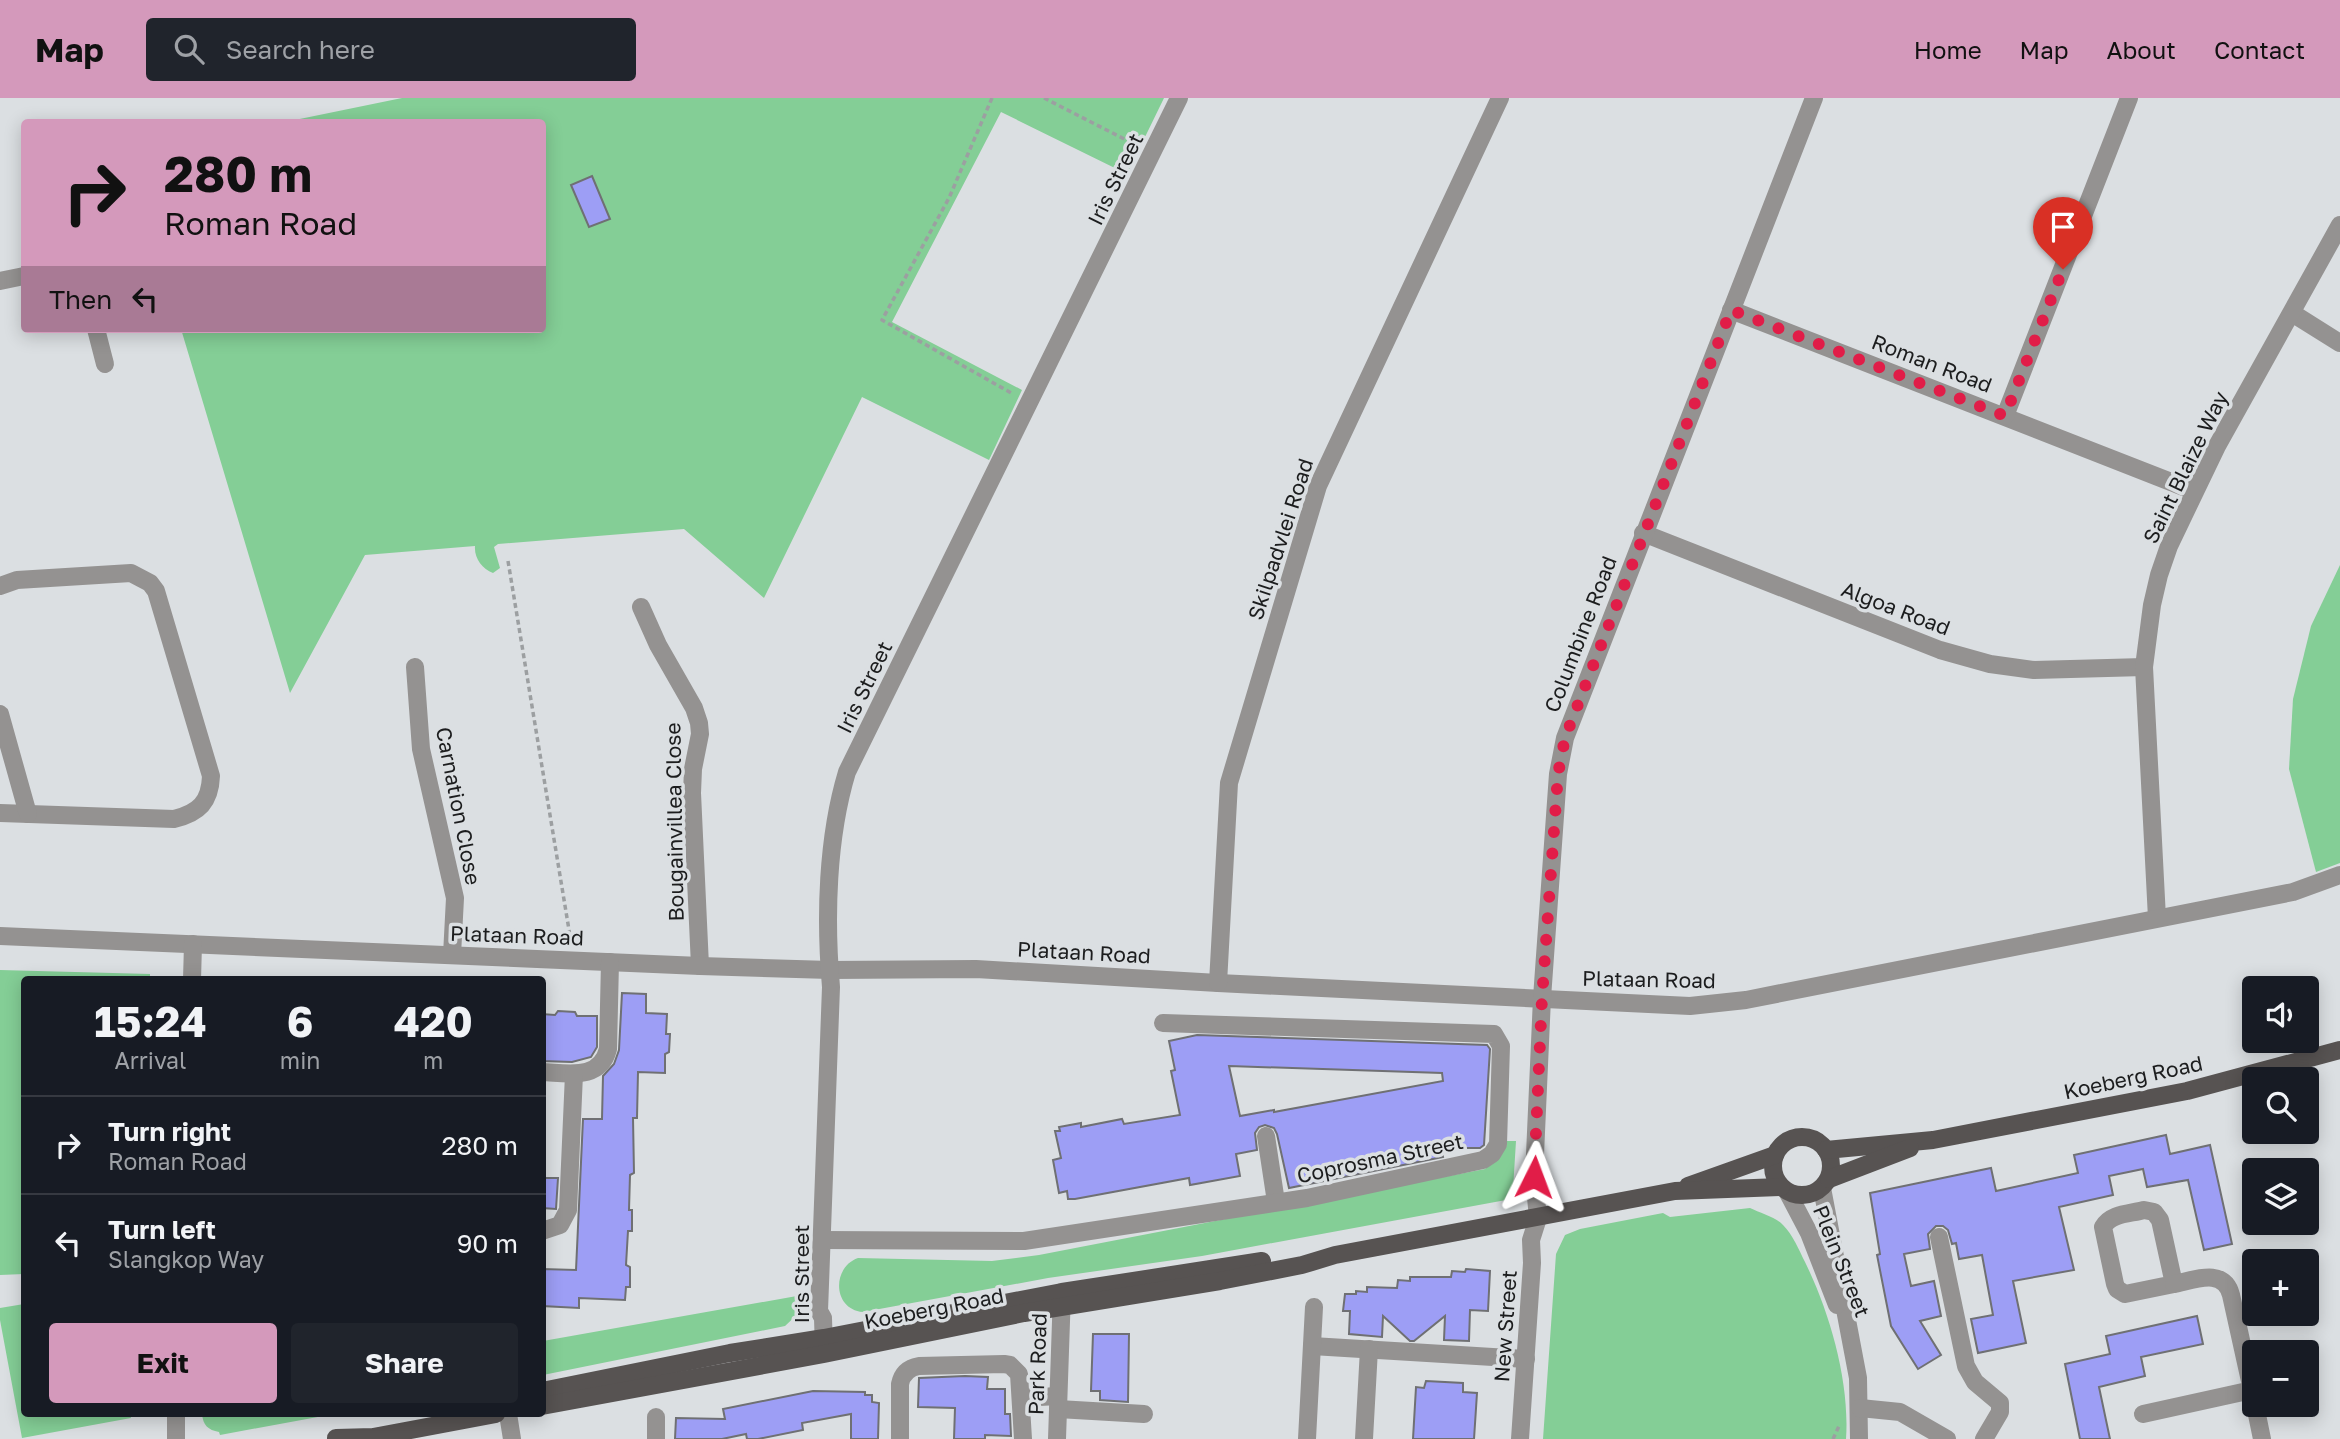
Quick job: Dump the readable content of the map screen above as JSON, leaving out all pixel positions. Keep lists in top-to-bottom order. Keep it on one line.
{"streets":{"main road":["Koeberg Road"],"street":["Iris Street","Roman Road","Saint Blaize Way","Skilpadvlei Road","Algoa Road","Columbine Road","Carnation Close","Bougainvillea Close","Plataan Road","Coprosma Street","Plein Street","New Street","Park Road"]},"crossings":[["Iris Street","Plataan Road"],["Iris Street","Koeberg Road"],["Iris Street","Coprosma Street"],["Roman Road","Saint Blaize Way"],["Roman Road","Columbine Road"],["Saint Blaize Way","Algoa Road"],["Saint Blaize Way","Plataan Road"],["Skilpadvlei Road","Plataan Road"],["Algoa Road","Columbine Road"],["Columbine Road","Plataan Road"],["Columbine Road","Koeberg Road"],["Columbine Road","New Street"],["Carnation Close","Plataan Road"],["Bougainvillea Close","Plataan Road"],["Koeberg Road","Plein Street"],["Koeberg Road","New Street"],["Koeberg Road","Park Road"]],"page":{"header":"Map","search":"Search here","nav":["Home","Map","About","Contact"],"turn":["280 m","Roman Road"],"then":"Then","map_buttons":["+","−"],"eta":["15:24","Arrival","6","min","420","m"],"list":[{"name":"Turn right","note":"Roman Road","value":"280 m"},{"name":"Turn left","note":"Slangkop Way","value":"90 m"}],"buttons":["Exit","Share"]}}
